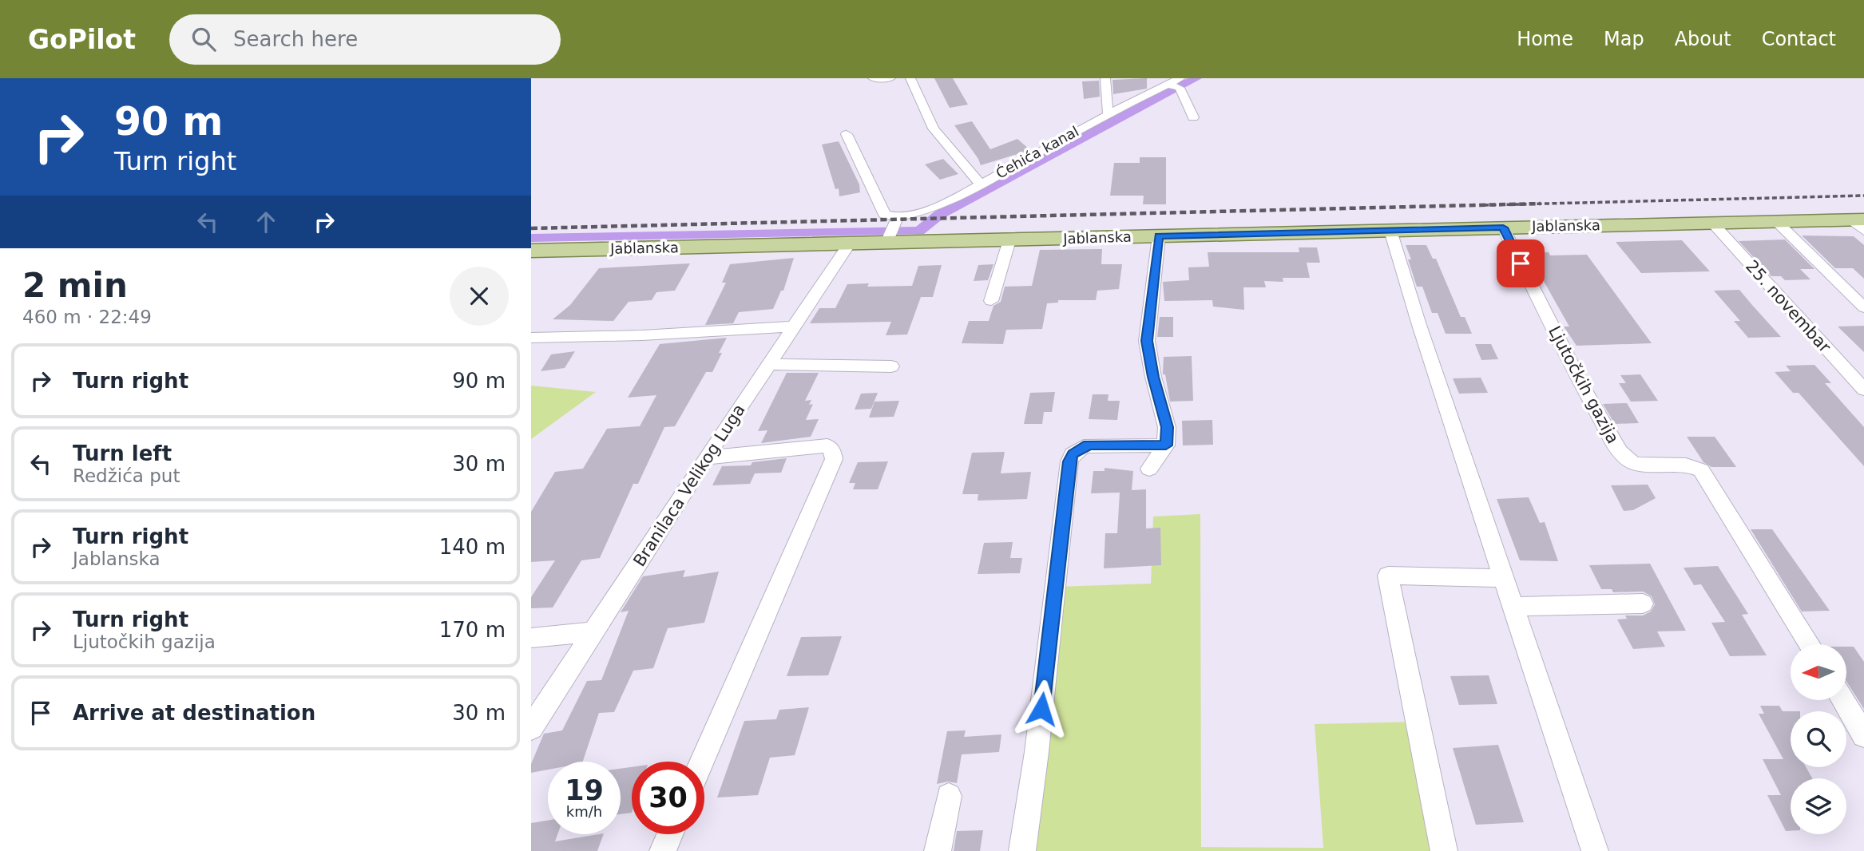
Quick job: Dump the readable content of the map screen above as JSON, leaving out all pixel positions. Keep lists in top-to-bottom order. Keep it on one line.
{"streets":{"main road":["Jablanska"],"street":["Ćehića kanal","25. novembar","Ljutočkih gazija","Branilaca Velikog Luga"]},"crossings":[["Jablanska","25. novembar"],["Jablanska","Ljutočkih gazija"],["Jablanska","Branilaca Velikog Luga"]],"north":"left","page":{"header":"GoPilot","search":"Search here","nav":["Home","Map","About","Contact"],"turn":["90 m","Turn right"],"heading":["2 min","460 m · 22:49"],"list":[{"name":"Turn right","value":"90 m"},{"name":"Turn left","note":"Redžića put","value":"30 m"},{"name":"Turn right","note":"Jablanska","value":"140 m"},{"name":"Turn right","note":"Ljutočkih gazija","value":"170 m"},{"name":"Arrive at destination","value":"30 m"}],"speed":"19 km/h","limit":"30"}}
